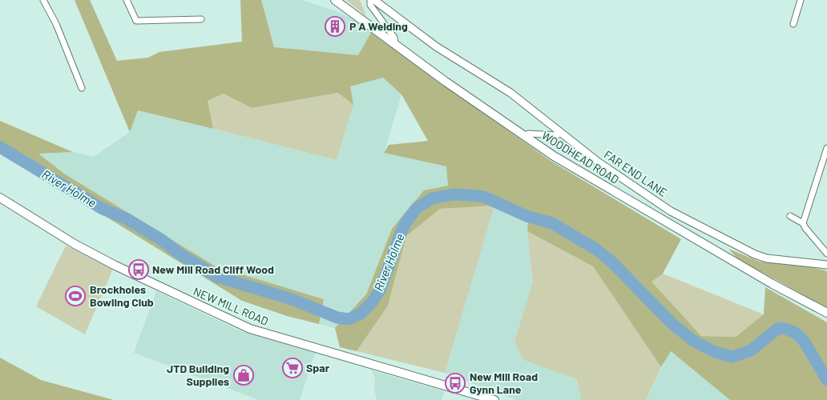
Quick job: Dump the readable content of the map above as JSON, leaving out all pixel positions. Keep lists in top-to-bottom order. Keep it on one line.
{"streets":{"main road":["WOODHEAD ROAD","NEW MILL ROAD"],"street":["FAR END LANE"]},"water":["River Holme"],"places":{"building":["P A Welding"],"bus stop":["New Mill Road Cliff Wood","New Mill Road Gynn Lane"],"sports":["Brockholes Bowling Club"],"supermarket":["Spar"],"shop":["JTD Building Supplies"]}}
